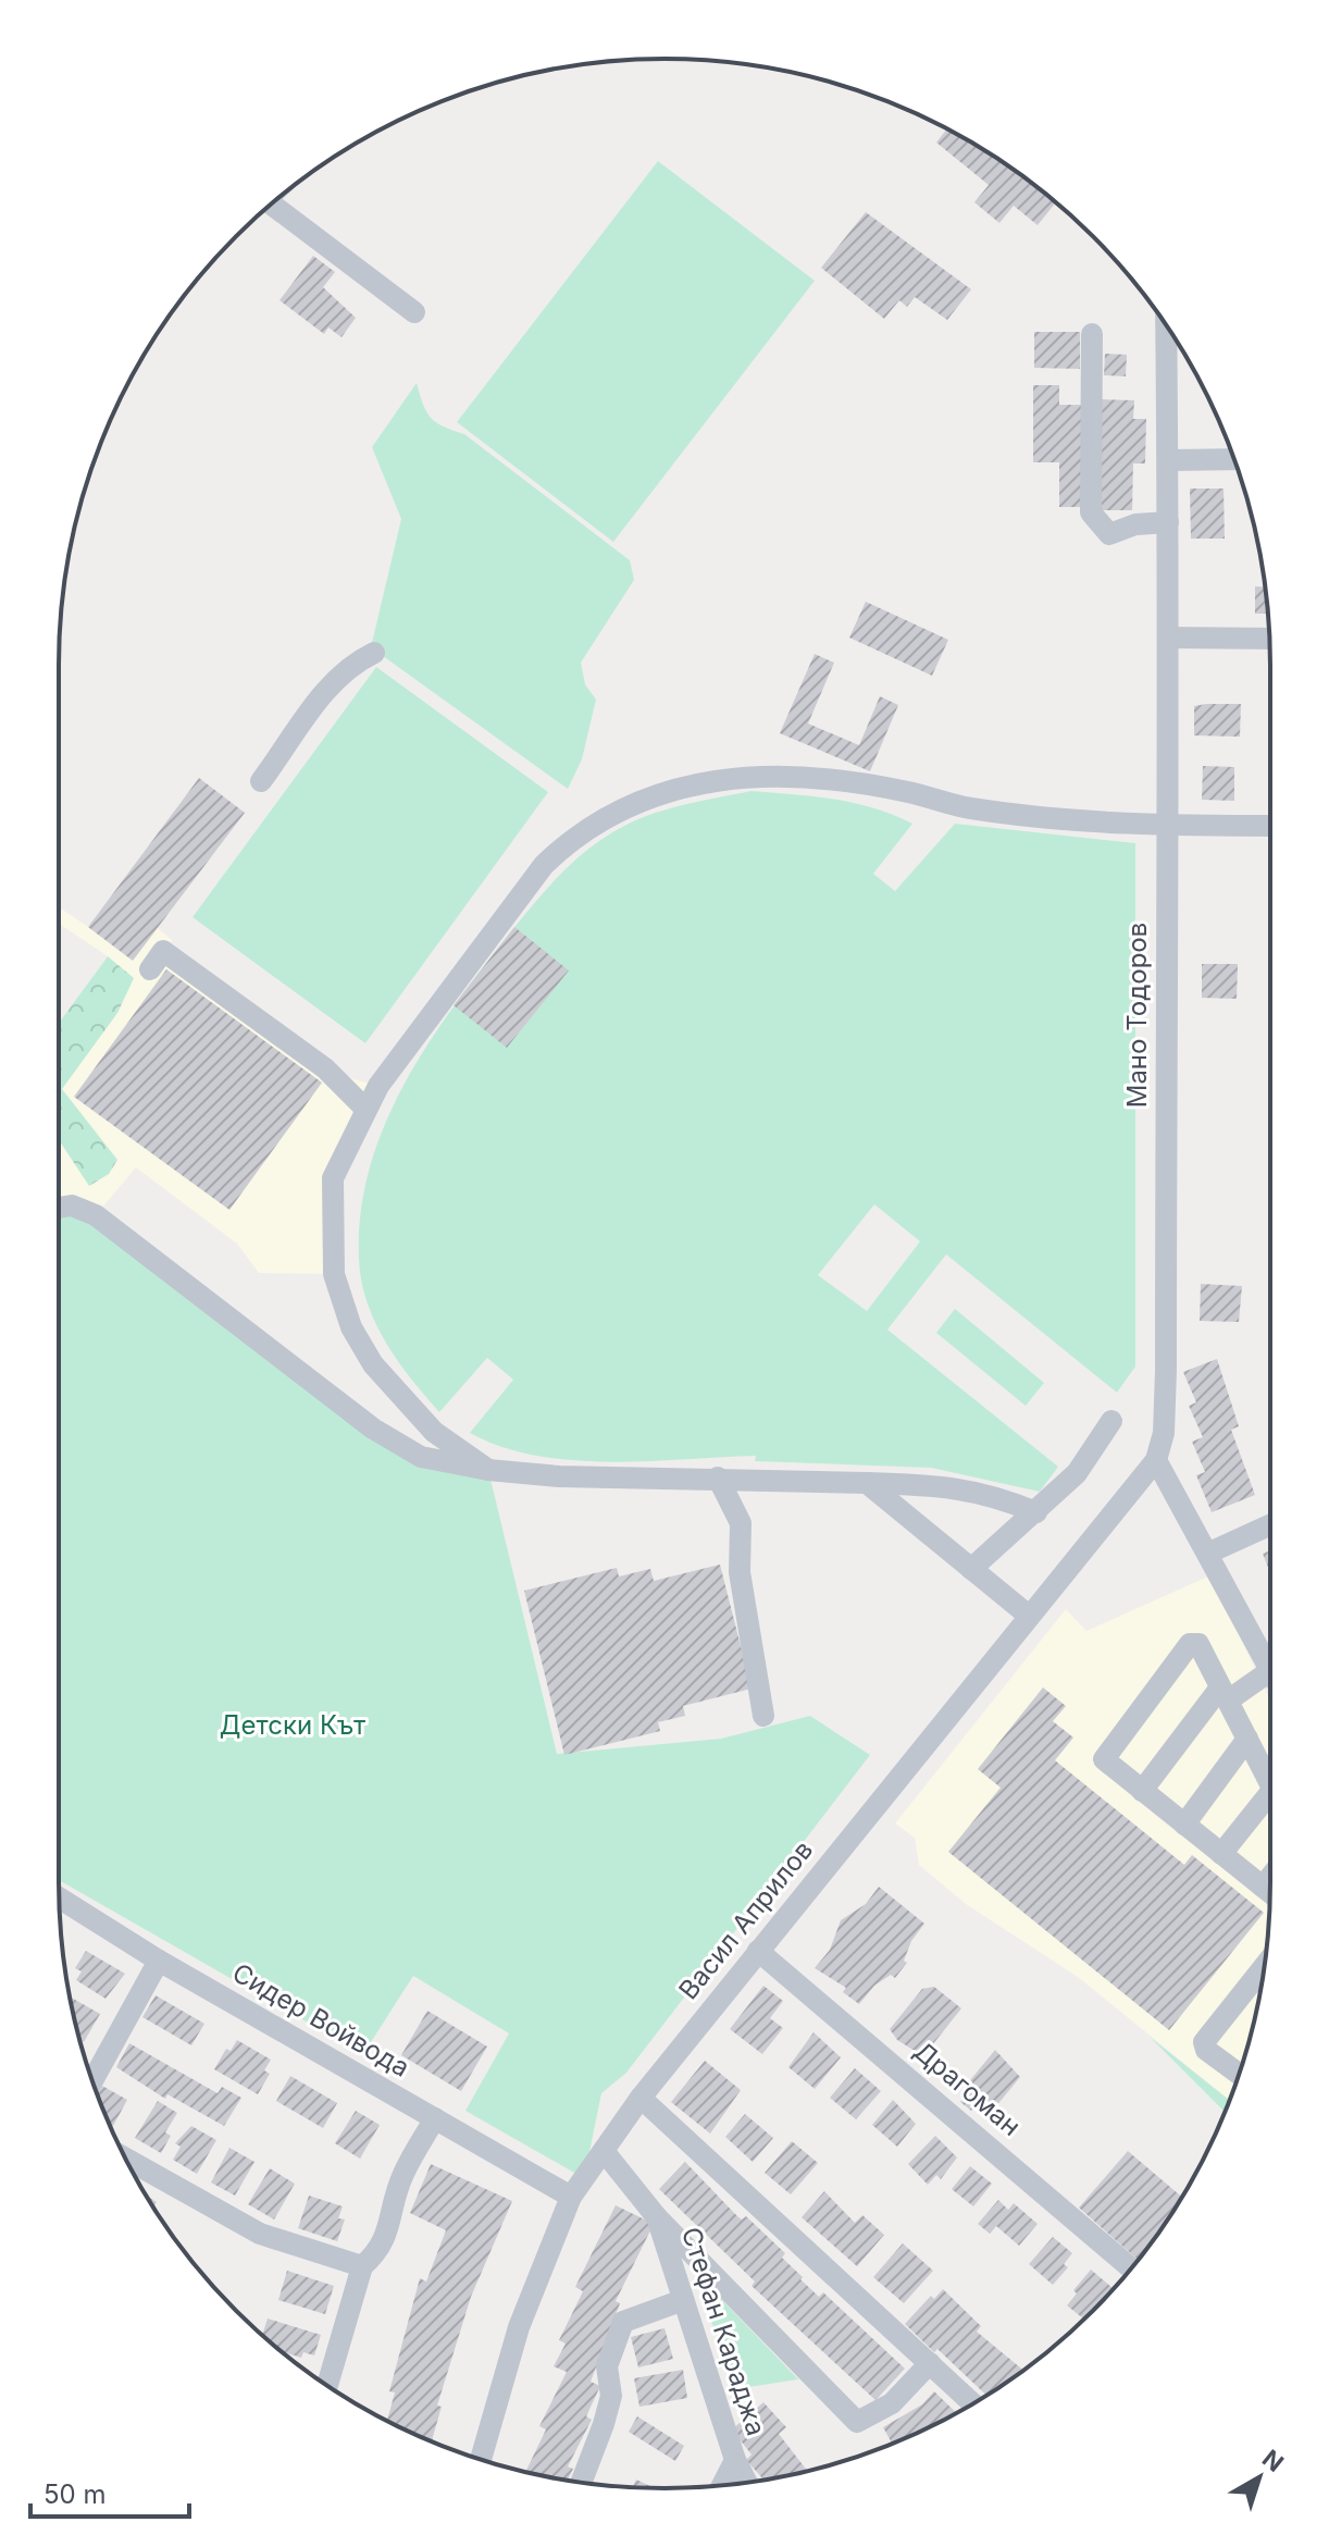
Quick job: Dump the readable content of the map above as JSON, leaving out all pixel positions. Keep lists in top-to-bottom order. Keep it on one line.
{"streets":{"street":["Мано Тодоров","Васил Априлов","Сидер Войвода","Драгоман","Стефан Караджа"]},"crossings":[["Мано Тодоров","Васил Априлов"],["Васил Априлов","Сидер Войвода"],["Васил Априлов","Драгоман"],["Васил Априлов","Стефан Караджа"]],"parks":["Детски Кът"],"scale_bar":"50 m","north":"top right"}
